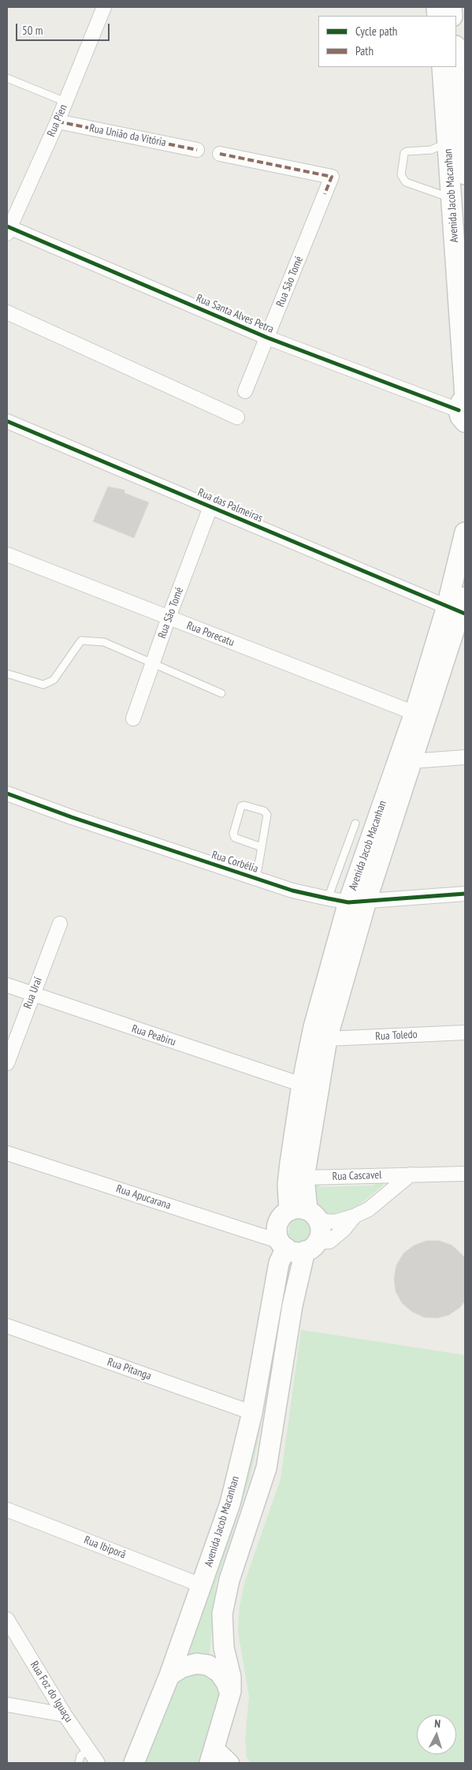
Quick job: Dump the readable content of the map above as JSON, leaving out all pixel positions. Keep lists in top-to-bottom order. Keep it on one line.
{"streets":{"main road":["Avenida Jacob Macanhan"],"street":["Rua Píen","Rua União da Vitória","Rua São Tomé","Rua Santa Alves Petra","Rua das Palmeiras","Rua Porecatu","Rua Corbélia","Rua Uraí","Rua Peabiru","Rua Toledo","Rua Cascavel","Rua Apucarana","Rua Pitanga","Rua Ibiporã","Rua Foz do Iguaçu"]},"crossings":[["Rua Píen","Rua União da Vitória"],["Rua Píen","Rua Santa Alves Petra"],["Avenida Jacob Macanhan","Rua Santa Alves Petra"],["Avenida Jacob Macanhan","Rua das Palmeiras"],["Avenida Jacob Macanhan","Rua Porecatu"],["Avenida Jacob Macanhan","Rua Corbélia"],["Avenida Jacob Macanhan","Rua Peabiru"],["Avenida Jacob Macanhan","Rua Toledo"],["Avenida Jacob Macanhan","Rua Cascavel"],["Avenida Jacob Macanhan","Rua Apucarana"],["Avenida Jacob Macanhan","Rua Pitanga"],["Avenida Jacob Macanhan","Rua Ibiporã"],["Rua São Tomé","Rua Santa Alves Petra"],["Rua São Tomé","Rua das Palmeiras"],["Rua São Tomé","Rua Porecatu"],["Rua Uraí","Rua Peabiru"],["Rua Cascavel","Rua Apucarana"]],"legend":["Cycle path","Path"],"scale_bar":"50 m","north":"top"}
